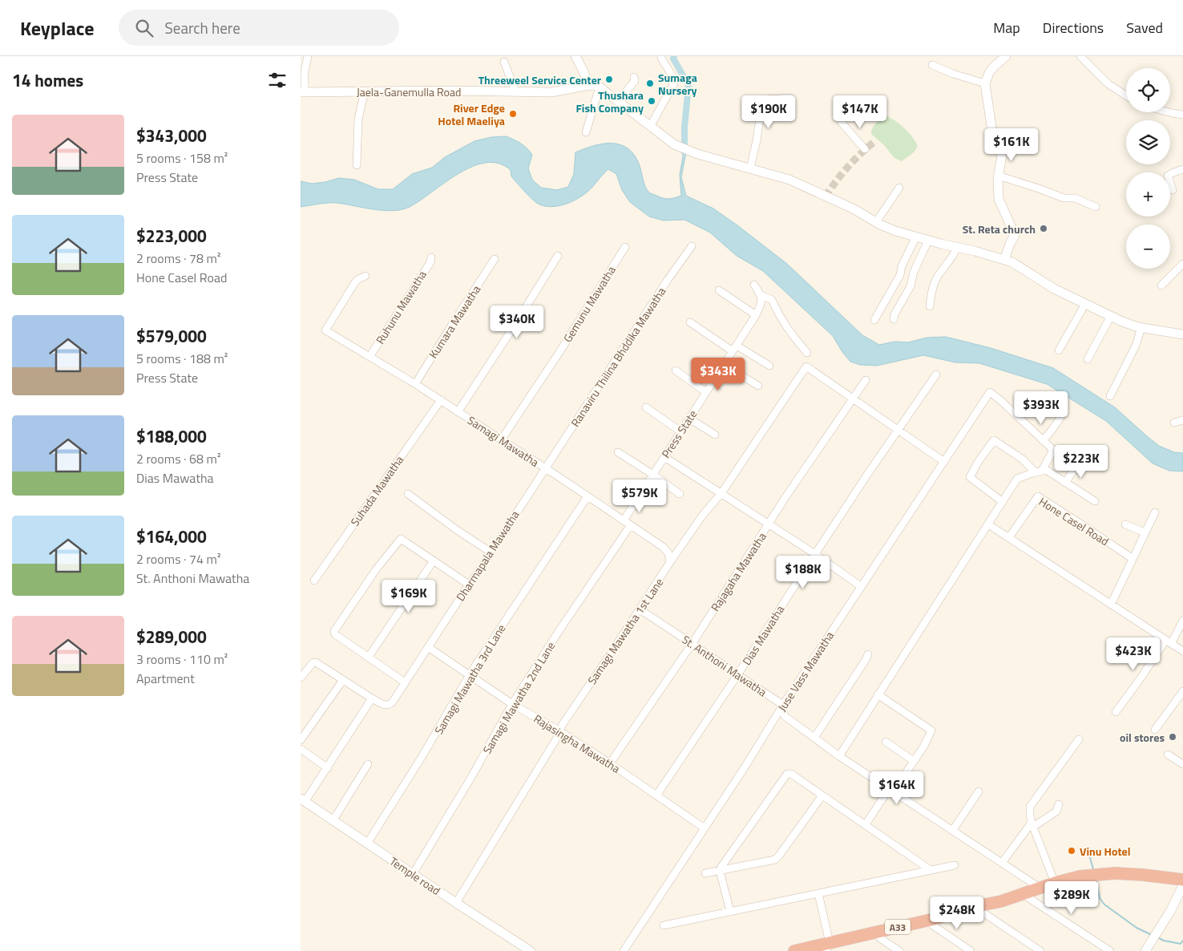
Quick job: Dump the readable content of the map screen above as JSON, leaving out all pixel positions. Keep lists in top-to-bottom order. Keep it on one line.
{"streets":{"highway":["A33"],"main road":["Jaela-Ganemulla Road","Temple road"],"street":["Gemunu Mawatha","Ruhunu Mawatha","Kumara Mawatha","Ranaviru Thilina Bhddika Mawatha","Press State","Samagi Mawatha","Suhada Mawatha","Hone Casel Road","Dharmapala Mawatha","Rajagaha Mawatha","Samagi Mawatha 1st Lane","Dias Mawatha","St. Anthoni Mawatha","Juse Vass Mawatha","Samagi Mawatha 3rd Lane","Samagi Mawatha 2nd Lane","Rajasingha Mawatha"]},"crossings":[["Gemunu Mawatha","Samagi Mawatha"],["Ruhunu Mawatha","Samagi Mawatha"],["Kumara Mawatha","Samagi Mawatha"],["Ranaviru Thilina Bhddika Mawatha","Samagi Mawatha"],["Ranaviru Thilina Bhddika Mawatha","Dharmapala Mawatha"],["Press State","Samagi Mawatha"],["Samagi Mawatha","Suhada Mawatha"],["Samagi Mawatha","Dharmapala Mawatha"],["Samagi Mawatha","Samagi Mawatha 1st Lane"],["Samagi Mawatha","Samagi Mawatha 3rd Lane"],["Samagi Mawatha","Samagi Mawatha 2nd Lane"],["Dharmapala Mawatha","Rajasingha Mawatha"],["Rajagaha Mawatha","Samagi Mawatha 1st Lane"],["Rajagaha Mawatha","St. Anthoni Mawatha"],["Rajagaha Mawatha","Rajasingha Mawatha"],["Samagi Mawatha 1st Lane","St. Anthoni Mawatha"],["Samagi Mawatha 1st Lane","Rajasingha Mawatha"],["Samagi Mawatha 1st Lane","Temple road"],["Dias Mawatha","St. Anthoni Mawatha"],["Dias Mawatha","Rajasingha Mawatha"],["St. Anthoni Mawatha","Juse Vass Mawatha"],["St. Anthoni Mawatha","A33"],["Juse Vass Mawatha","Rajasingha Mawatha"],["Samagi Mawatha 3rd Lane","Rajasingha Mawatha"],["Samagi Mawatha 3rd Lane","Temple road"],["Samagi Mawatha 2nd Lane","Rajasingha Mawatha"],["Samagi Mawatha 2nd Lane","Temple road"]],"places":["Threeweel Service Center","Sumaga Nursery","Thushara Fish Company","River Edge Hotel Maeliya","St. Reta church","oil stores","Vinu Hotel"],"page":{"header":"Keyplace","search":"Search here","nav":["Map","Directions","Saved"],"heading":"14 homes","map_buttons":["+","−"],"price":["$190K","$147K","$161K","$340K","$343K","$393K","$223K","$579K","$188K","$169K","$423K","$164K","$289K","$248K"],"list":[{"name":"$343,000","note":"5 rooms · 158 m² · Press State"},{"name":"$223,000","note":"2 rooms · 78 m² · Hone Casel Road"},{"name":"$579,000","note":"5 rooms · 188 m² · Press State"},{"name":"$188,000","note":"2 rooms · 68 m² · Dias Mawatha"},{"name":"$164,000","note":"2 rooms · 74 m² · St. Anthoni Mawatha"},{"name":"$289,000","note":"3 rooms · 110 m² · Apartment"}]}}
